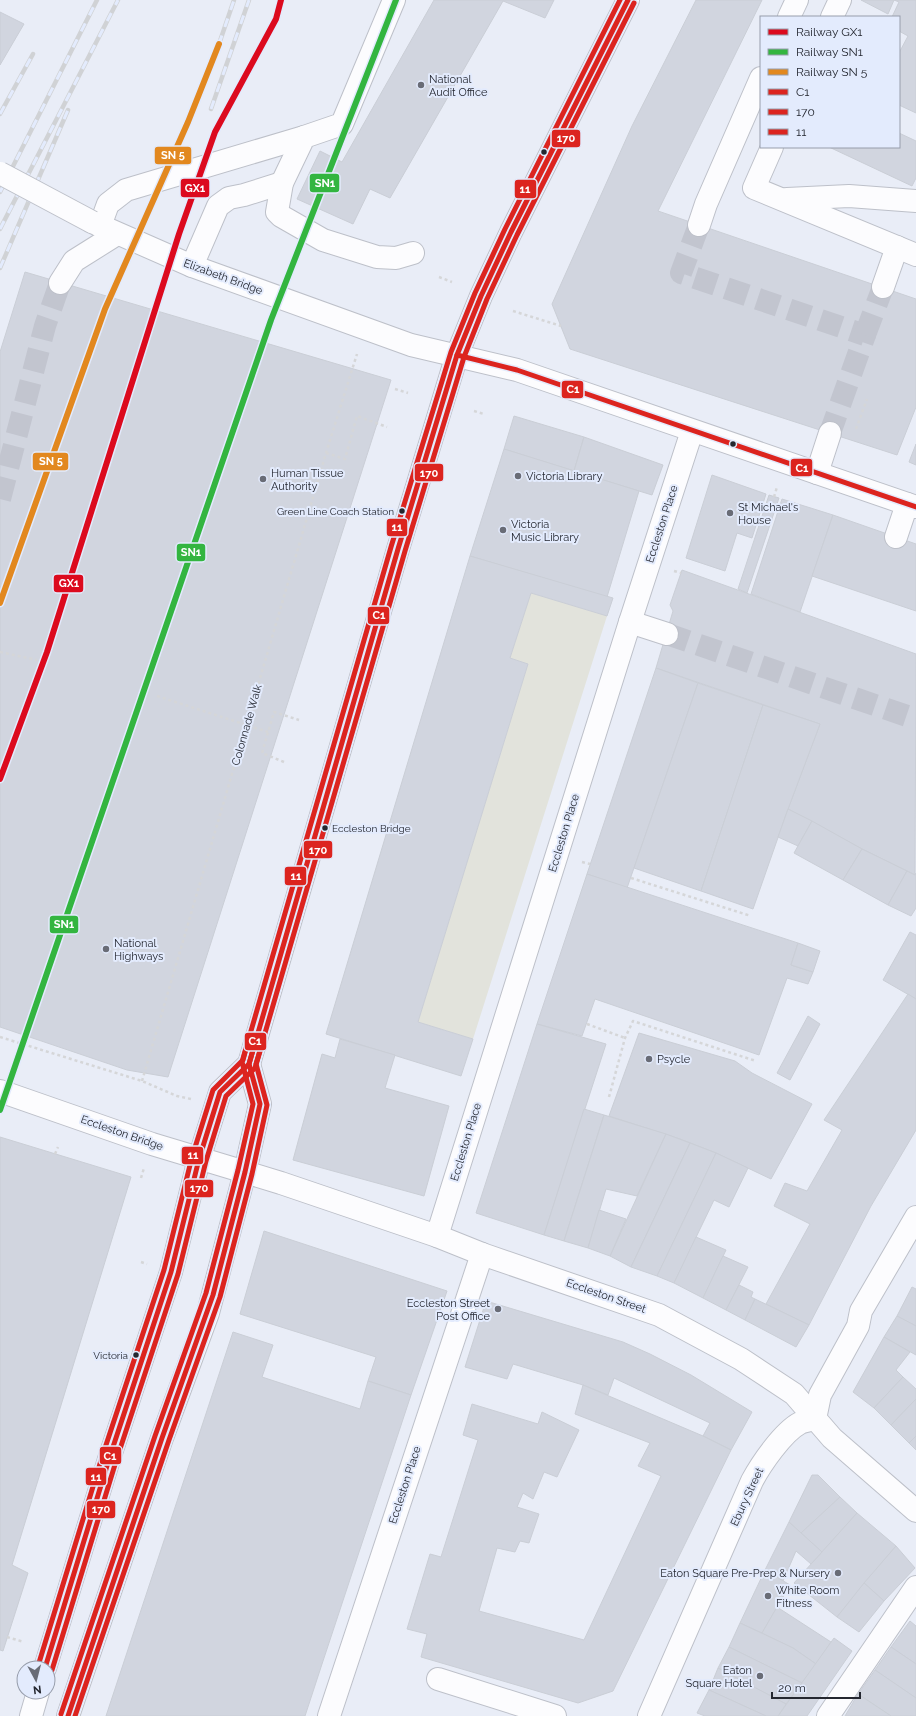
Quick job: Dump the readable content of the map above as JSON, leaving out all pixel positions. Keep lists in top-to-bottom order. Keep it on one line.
{"streets":{"main road":["Elizabeth Bridge","Eccleston Place","Eccleston Bridge","Eccleston Street","Ebury Street"],"path":["Colonnade Walk"]},"crossings":[["Elizabeth Bridge","Eccleston Place"],["Eccleston Place","Eccleston Street"],["Eccleston Bridge","Eccleston Street"],["Eccleston Street","Ebury Street"]],"places":["National Audit Office","Victoria Library","Human Tissue Authority","Green Line Coach Station","St Michael's House","Victoria Music Library","Eccleston Bridge","National Highways","Psycle","Eccleston Street Post Office","Victoria","Eaton Square Pre-Prep & Nursery","White Room Fitness","Eaton Square Hotel"],"lines":["rail line GX1","rail line SN1","transit line C1","transit line 11","transit line 170"],"legend":["Railway GX1","Railway SN1","Railway SN 5","C1","170","11"],"scale_bar":"20 m","north":"bottom"}
